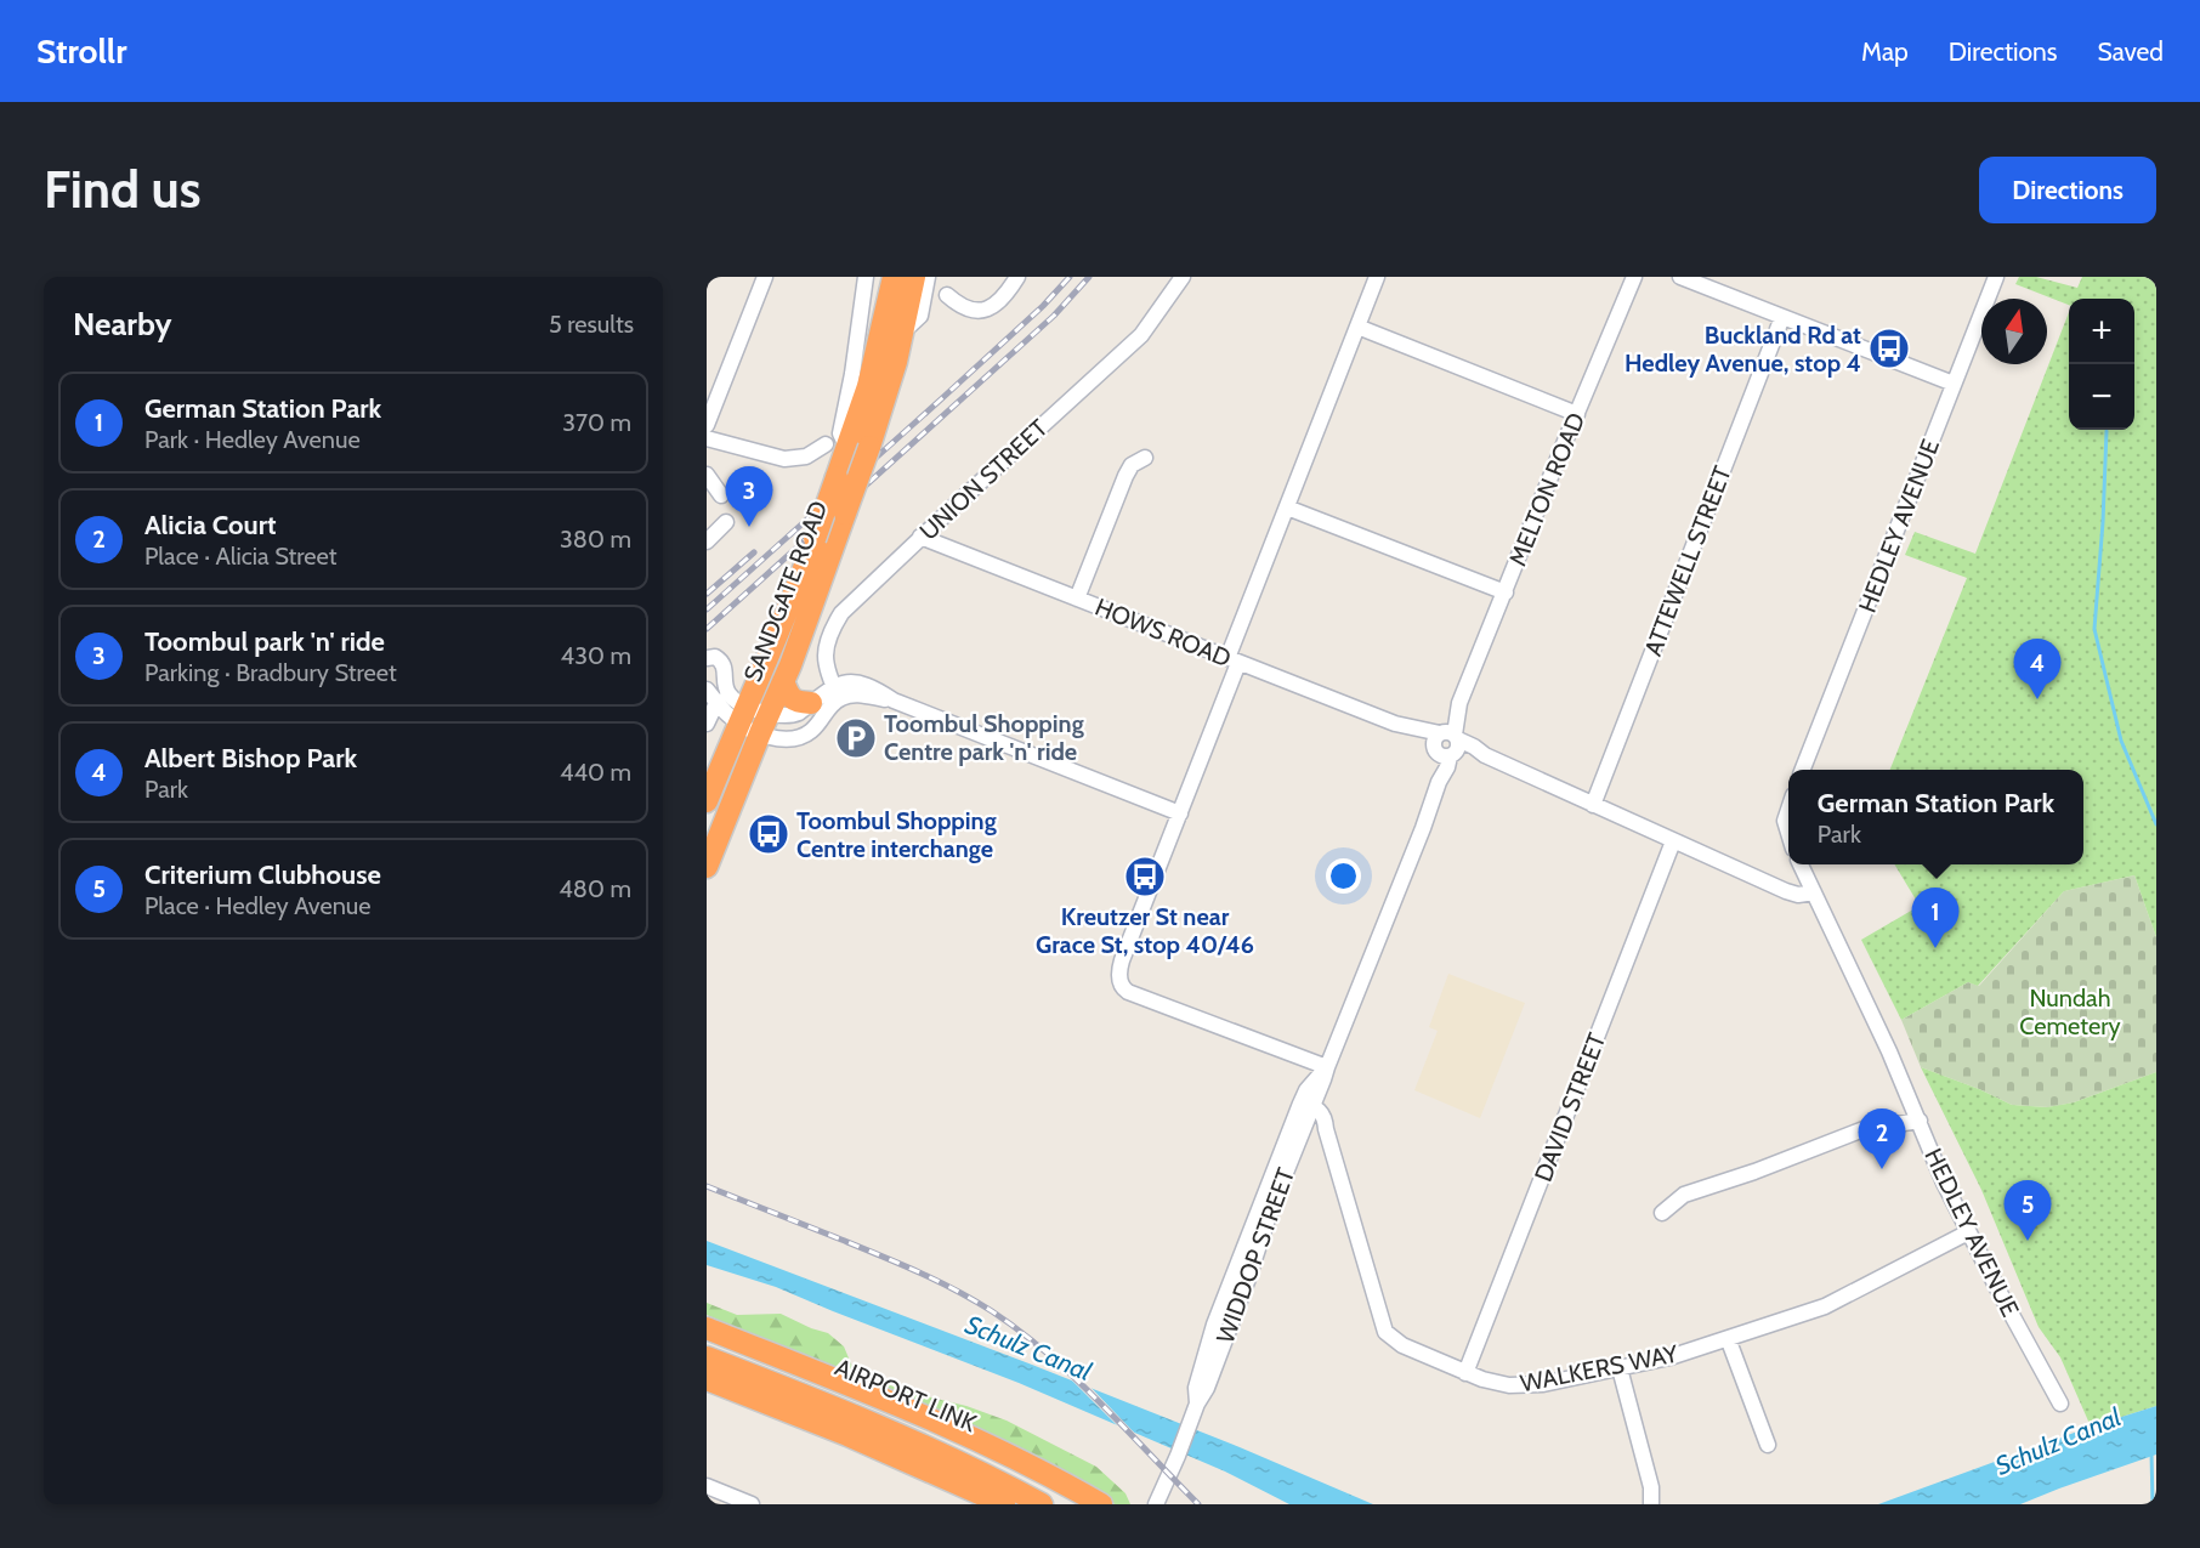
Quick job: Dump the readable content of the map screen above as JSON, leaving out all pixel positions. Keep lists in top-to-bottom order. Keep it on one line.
{"streets":{"highway":["SANDGATE ROAD","AIRPORT LINK"],"street":["UNION STREET","MELTON ROAD","HEDLEY AVENUE","ATTEWELL STREET","HOWS ROAD","DAVID STREET","WIDDOP STREET","WALKERS WAY"]},"crossings":[["UNION STREET","HOWS ROAD"],["MELTON ROAD","HOWS ROAD"],["MELTON ROAD","WIDDOP STREET"],["MELTON ROAD","WALKERS WAY"],["HEDLEY AVENUE","HOWS ROAD"],["HEDLEY AVENUE","WALKERS WAY"],["ATTEWELL STREET","HOWS ROAD"],["HOWS ROAD","DAVID STREET"],["DAVID STREET","WALKERS WAY"],["WIDDOP STREET","WALKERS WAY"]],"water":["Schulz Canal"],"parks":["Nundah Cemetery"],"places":{"bus stop":["Buckland Rd at Hedley Avenue, stop 4","Toombul Shopping Centre interchange","Kreutzer St near Grace St, stop 40/46"],"parking":["Toombul Shopping Centre park 'n' ride"]},"north":"top","page":{"header":"Strollr","nav":["Map","Directions","Saved"],"buttons":"Directions","title":"Find us","heading":["Nearby","5 results"],"map_buttons":["+","−"],"list":[{"mark":"1","name":"German Station Park","note":"Park · Hedley Avenue","value":"370 m"},{"mark":"2","name":"Alicia Court","note":"Place · Alicia Street","value":"380 m"},{"mark":"3","name":"Toombul park 'n' ride","note":"Parking · Bradbury Street","value":"430 m"},{"mark":"4","name":"Albert Bishop Park","note":"Park","value":"440 m"},{"mark":"5","name":"Criterium Clubhouse","note":"Place · Hedley Avenue","value":"480 m"}],"pins":["3","4","1","2","5"],"popup":["German Station Park","Park"]}}
